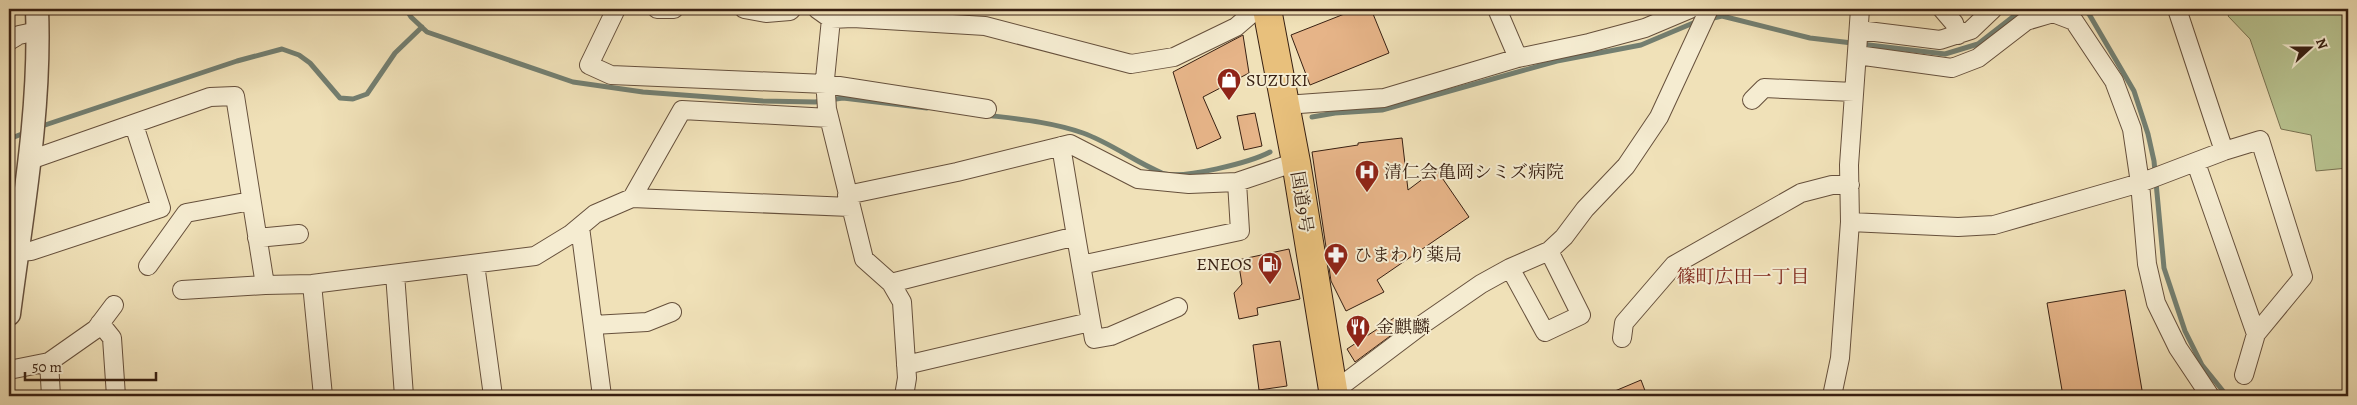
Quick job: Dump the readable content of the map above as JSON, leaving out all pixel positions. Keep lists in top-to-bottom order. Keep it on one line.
{"streets":{"highway":["国道9号"]},"districts":["篠町広田一丁目"],"places":{"shop":["SUZUKI"],"hospital":["清仁会亀岡シミズ病院"],"pharmacy":["ひまわり薬局"],"fuel station":["ENEOS"],"restaurant":["金麒麟"]},"scale_bar":"50 m","north":"right"}
